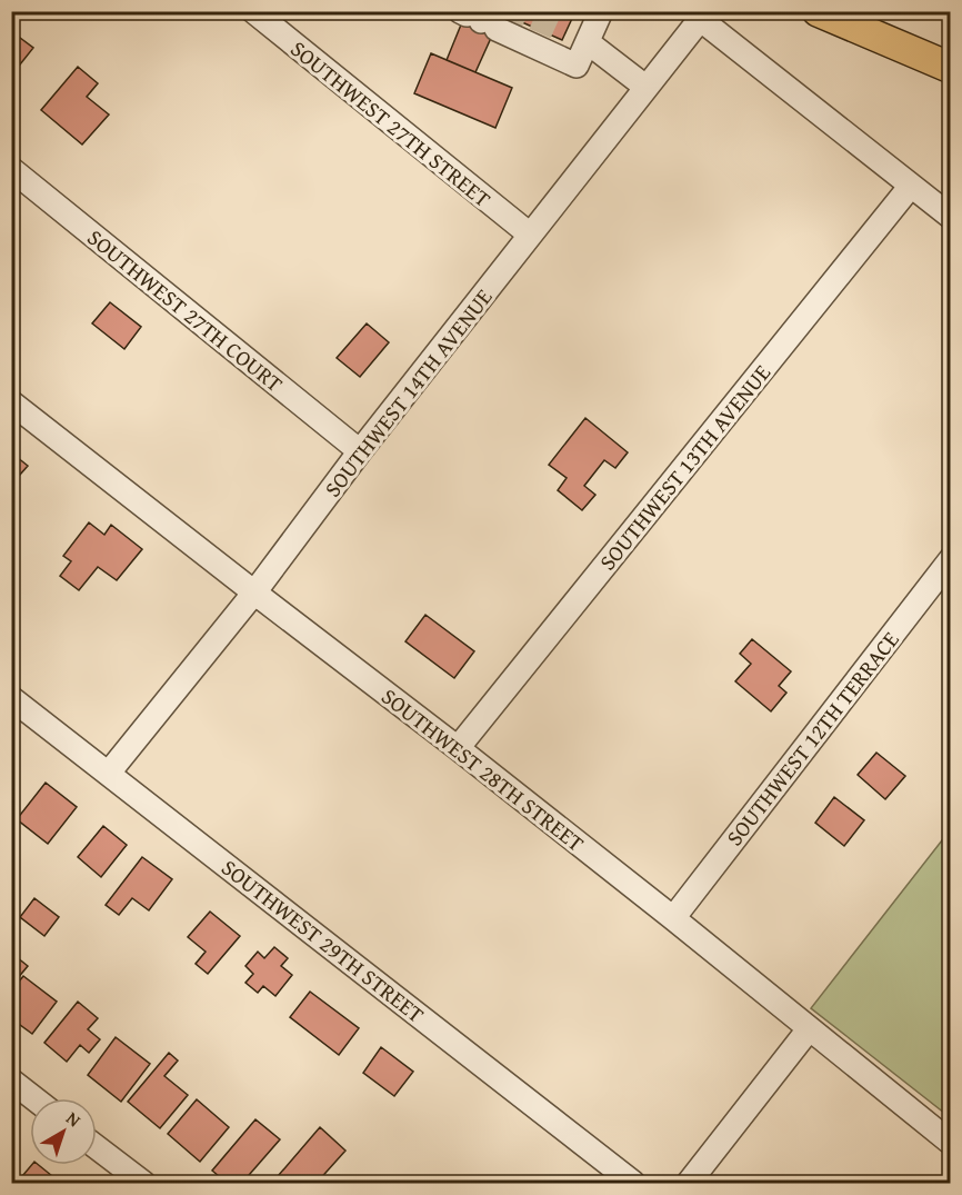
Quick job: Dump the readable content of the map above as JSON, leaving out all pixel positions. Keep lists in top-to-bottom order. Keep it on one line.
{"streets":{"street":["SOUTHWEST 27TH STREET","SOUTHWEST 27TH COURT","SOUTHWEST 14TH AVENUE","SOUTHWEST 13TH AVENUE","SOUTHWEST 12TH TERRACE","SOUTHWEST 28TH STREET","SOUTHWEST 29TH STREET"]},"crossings":[["SOUTHWEST 27TH STREET","SOUTHWEST 14TH AVENUE"],["SOUTHWEST 27TH COURT","SOUTHWEST 14TH AVENUE"],["SOUTHWEST 14TH AVENUE","SOUTHWEST 28TH STREET"],["SOUTHWEST 14TH AVENUE","SOUTHWEST 29TH STREET"],["SOUTHWEST 13TH AVENUE","SOUTHWEST 28TH STREET"],["SOUTHWEST 12TH TERRACE","SOUTHWEST 28TH STREET"]],"north":"top right"}
